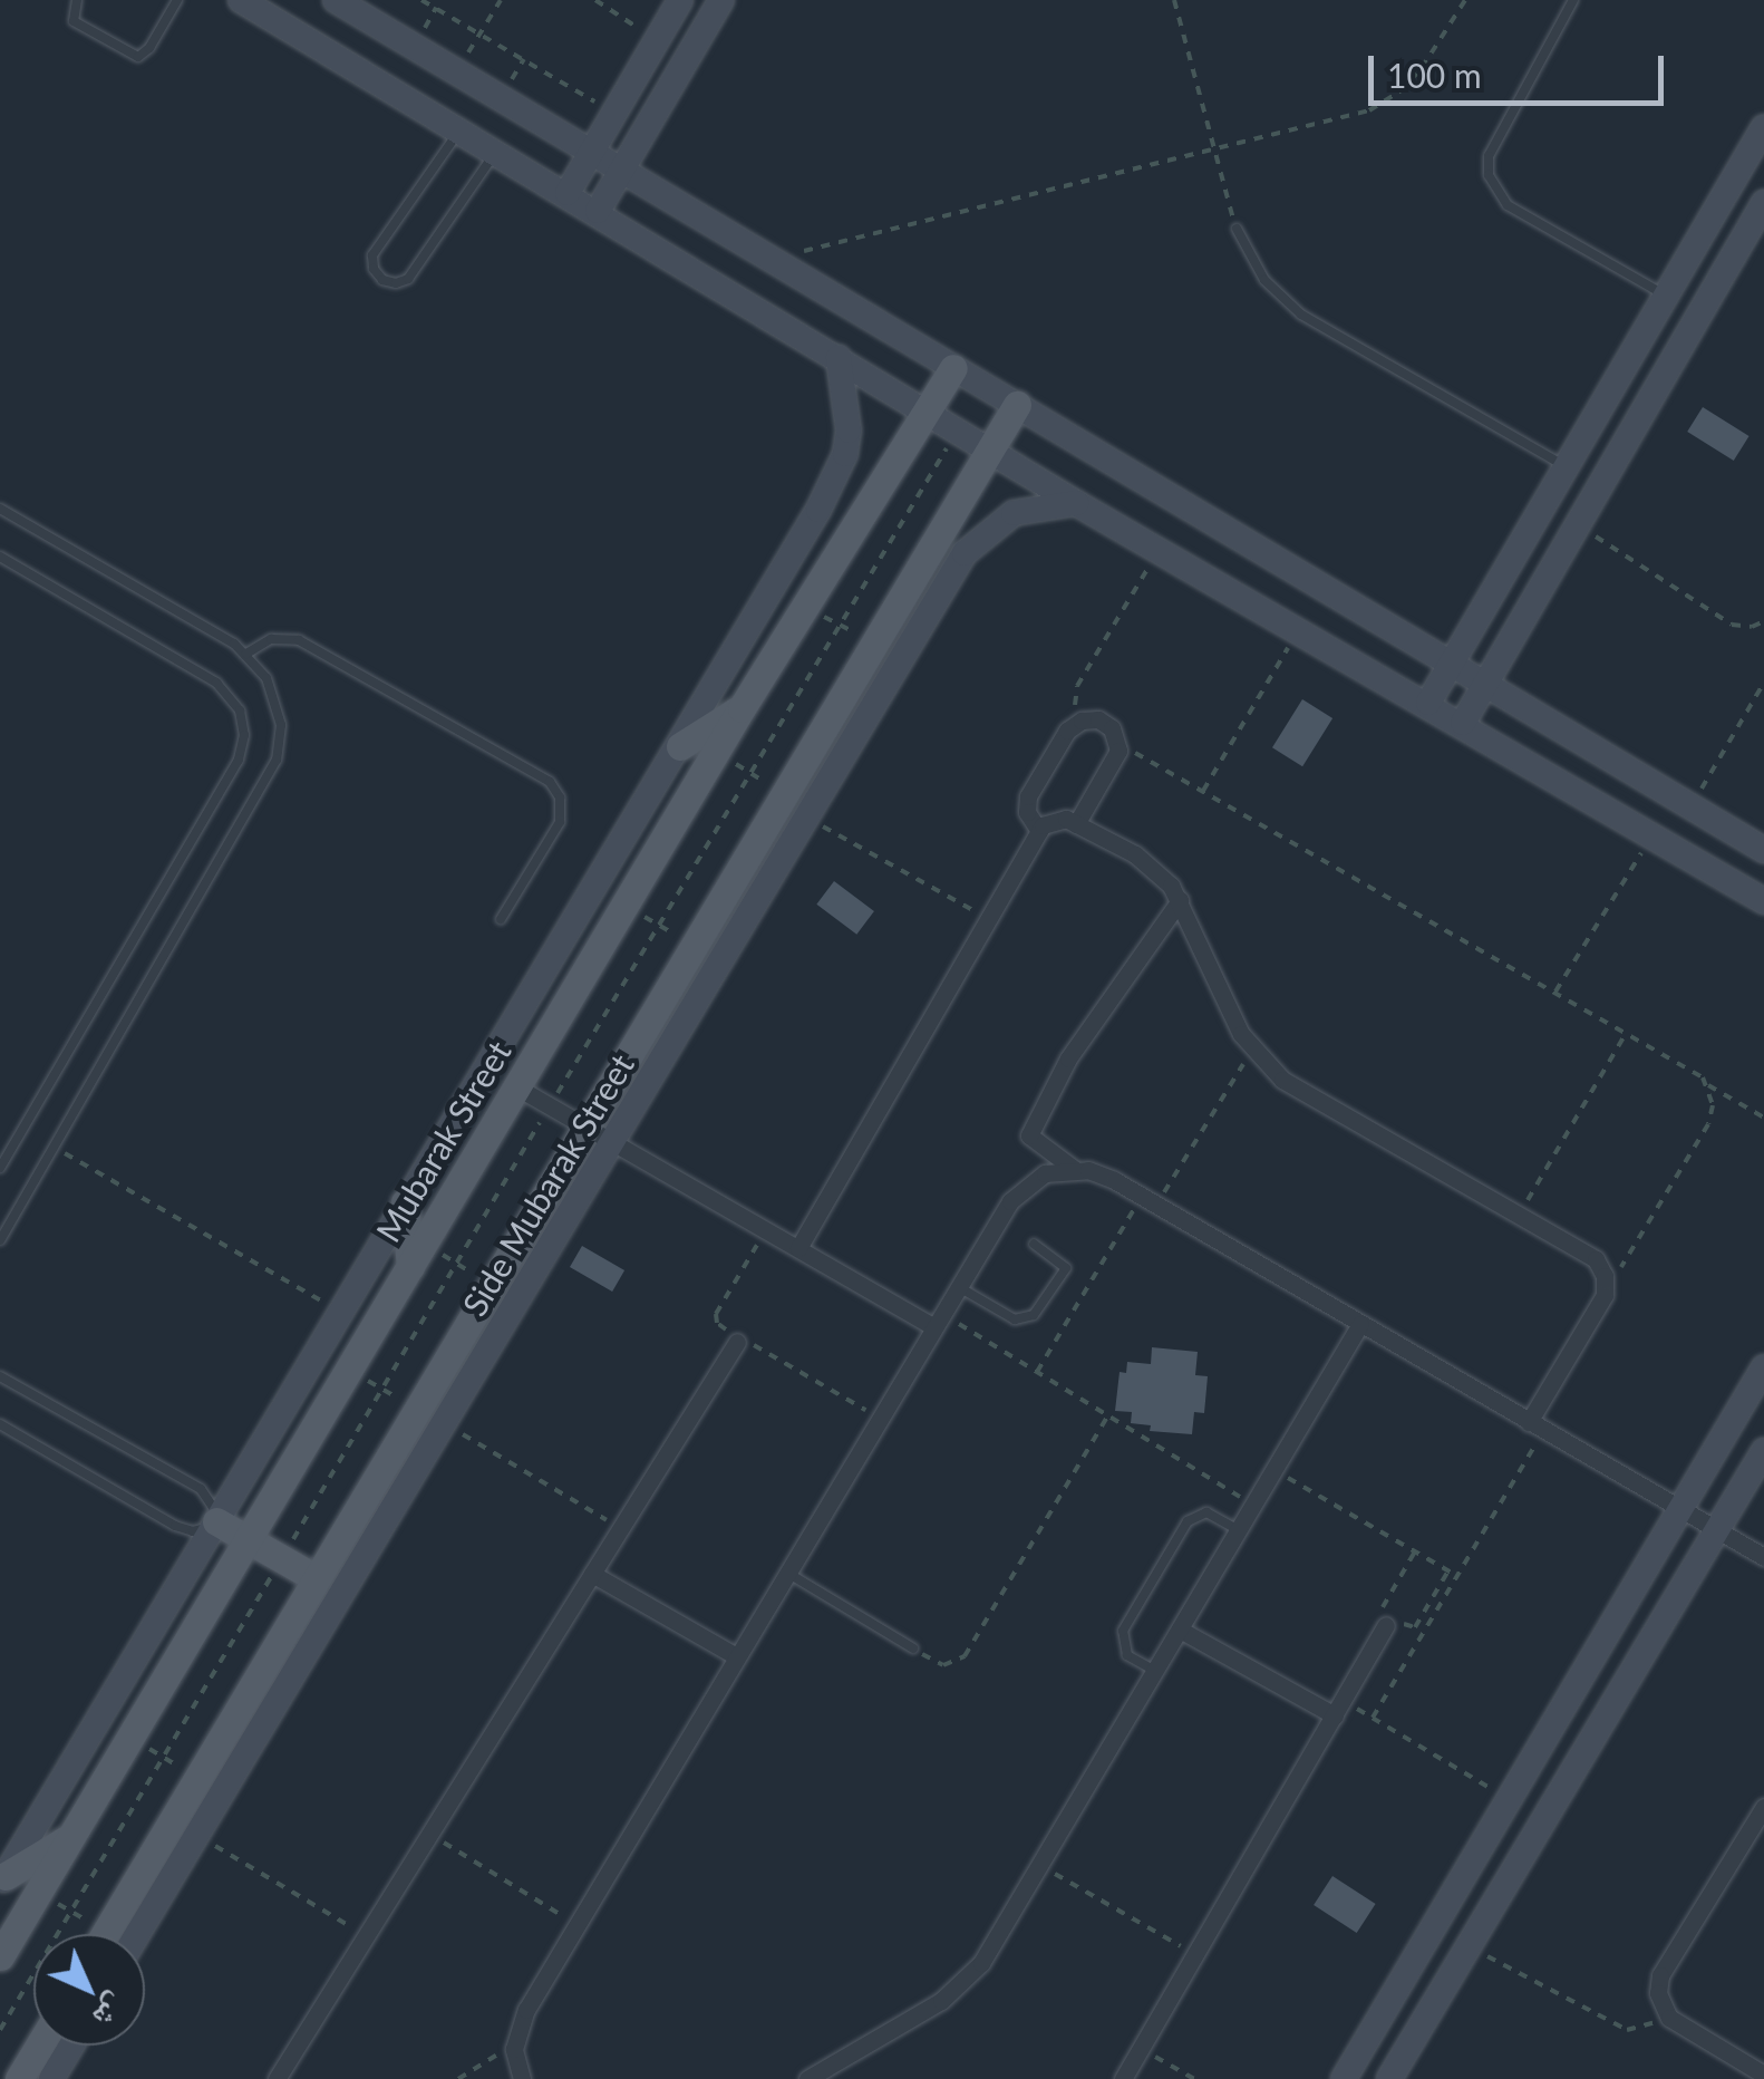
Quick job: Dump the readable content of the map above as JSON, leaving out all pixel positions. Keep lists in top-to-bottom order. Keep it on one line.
{"streets":{"main road":["Mubarak Street","Side Mubarak Street"]},"scale_bar":"100 m","north":"bottom right"}
